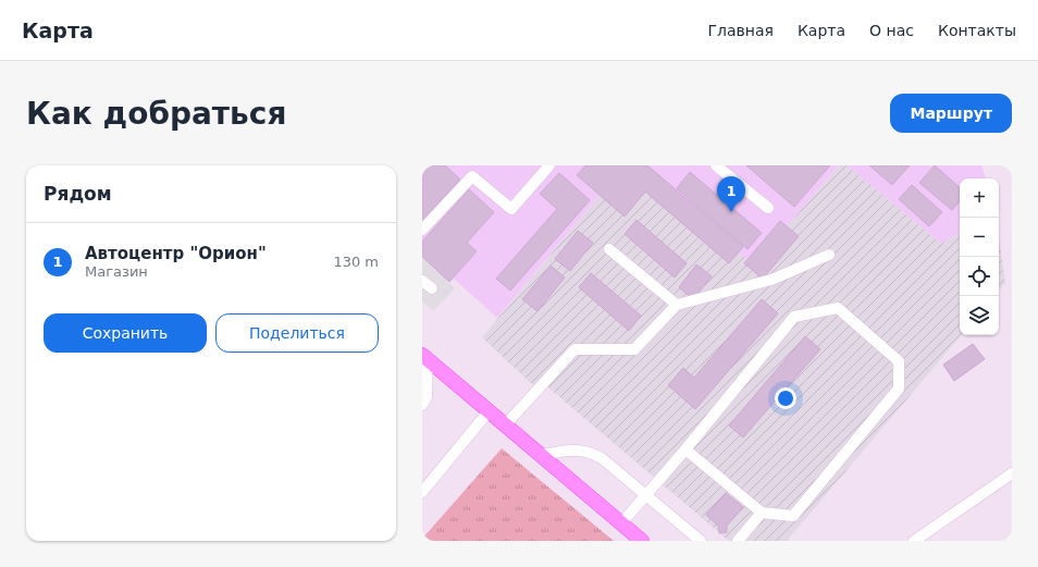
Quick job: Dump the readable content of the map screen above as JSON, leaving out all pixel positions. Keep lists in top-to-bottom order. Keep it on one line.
{"page":{"header":"Карта","nav":["Главная","Карта","О нас","Контакты"],"buttons":["Маршрут",["Сохранить","Поделиться"]],"title":"Как добраться","heading":"Рядом","pins":"1","map_buttons":["+","−"],"list":[{"mark":"1","name":"Автоцентр \"Орион\"","note":"Магазин","value":"130 m"}]}}
